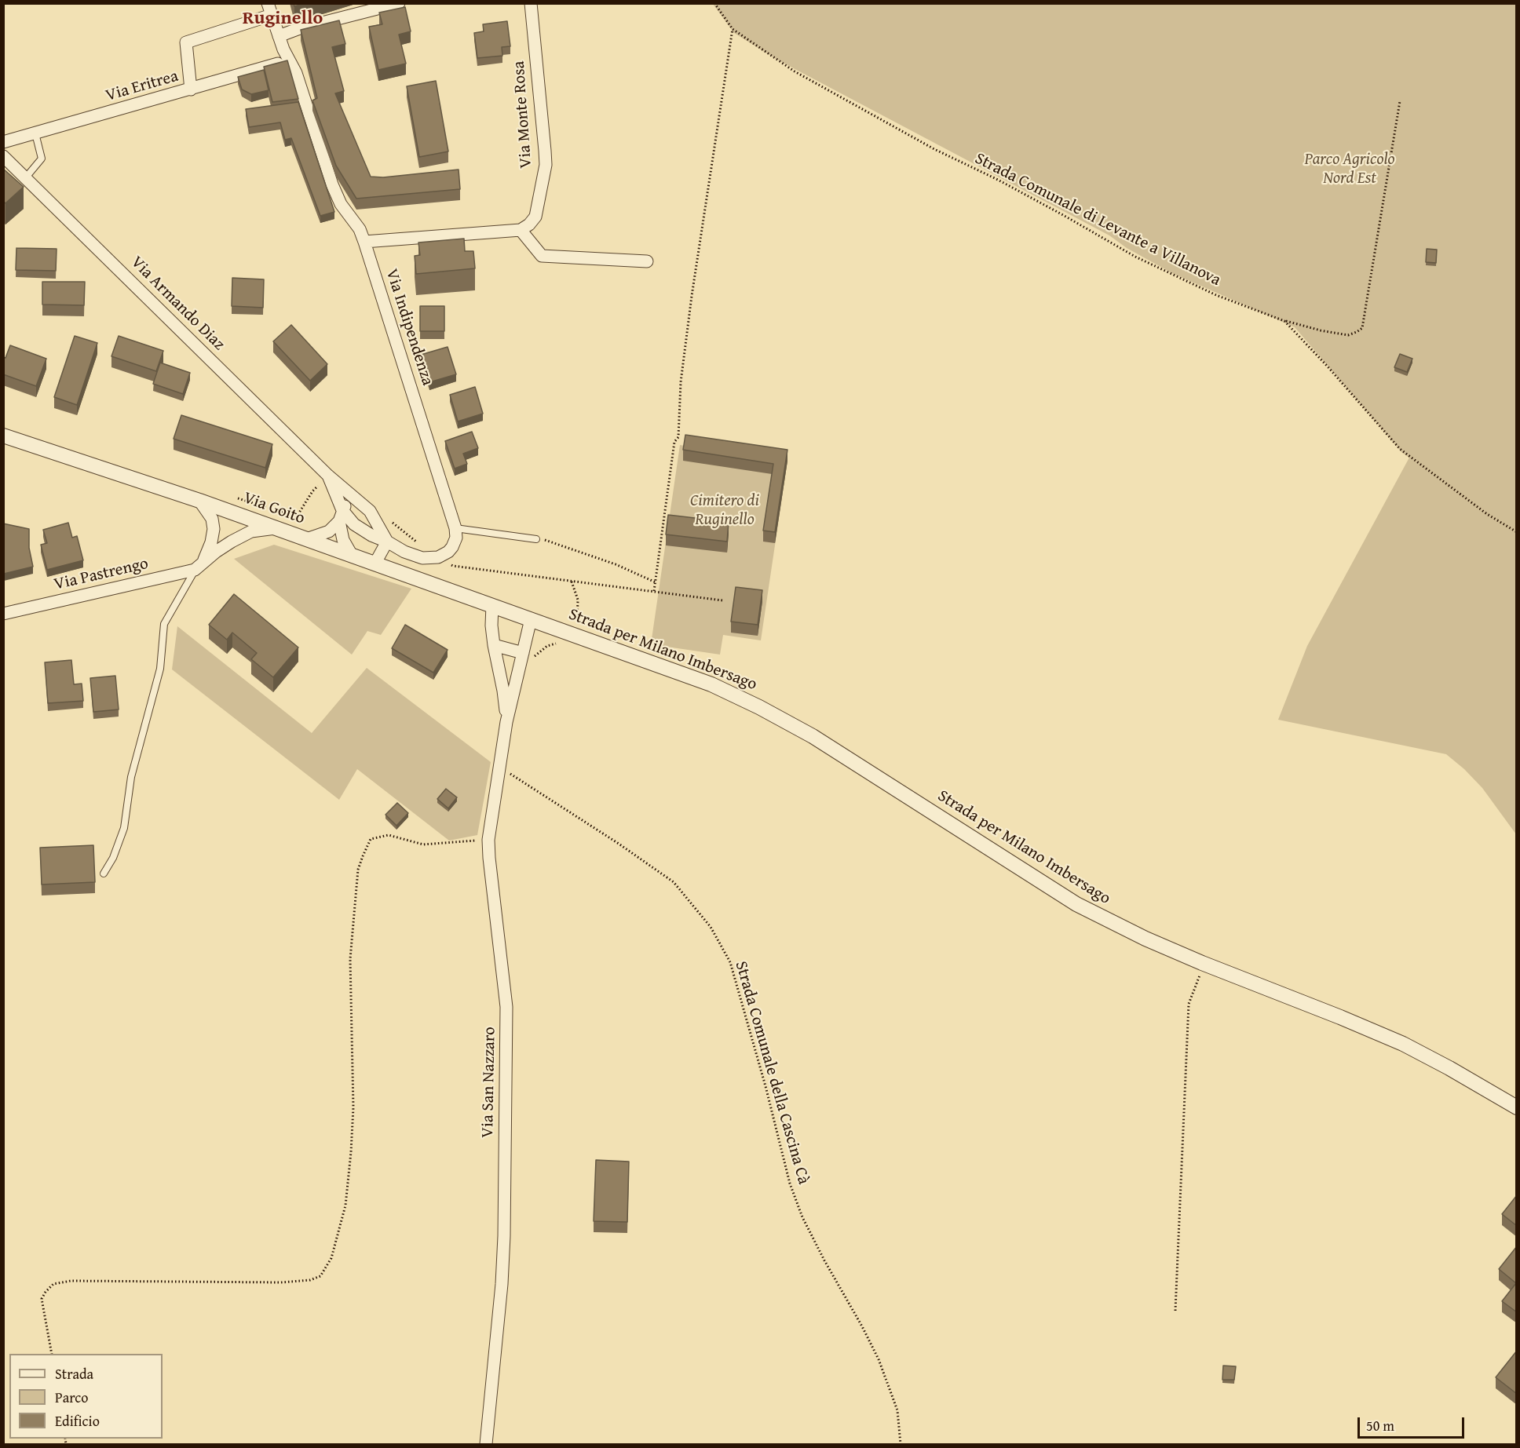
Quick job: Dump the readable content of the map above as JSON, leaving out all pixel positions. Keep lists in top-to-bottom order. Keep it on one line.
{"streets":{"street":["Via Eritrea","Via Monte Rosa","Via Armando Diaz","Via Indipendenza","Via Goito","Via Pastrengo","Strada per Milano Imbersago","Via San Nazzaro"],"path":["Strada Comunale di Levante a Villanova","Strada Comunale della Cascina Cà"]},"crossings":[["Via Eritrea","Via Indipendenza"],["Via Goito","Via Pastrengo"],["Via Goito","Strada per Milano Imbersago"],["Via Goito","Via San Nazzaro"],["Strada per Milano Imbersago","Via San Nazzaro"],["Strada Comunale della Cascina Cà","Via San Nazzaro"]],"districts":["Ruginello"],"parks":["Parco Agricolo Nord Est","Cimitero di Ruginello"],"legend":["Strada","Parco","Edificio"],"scale_bar":"50 m"}
